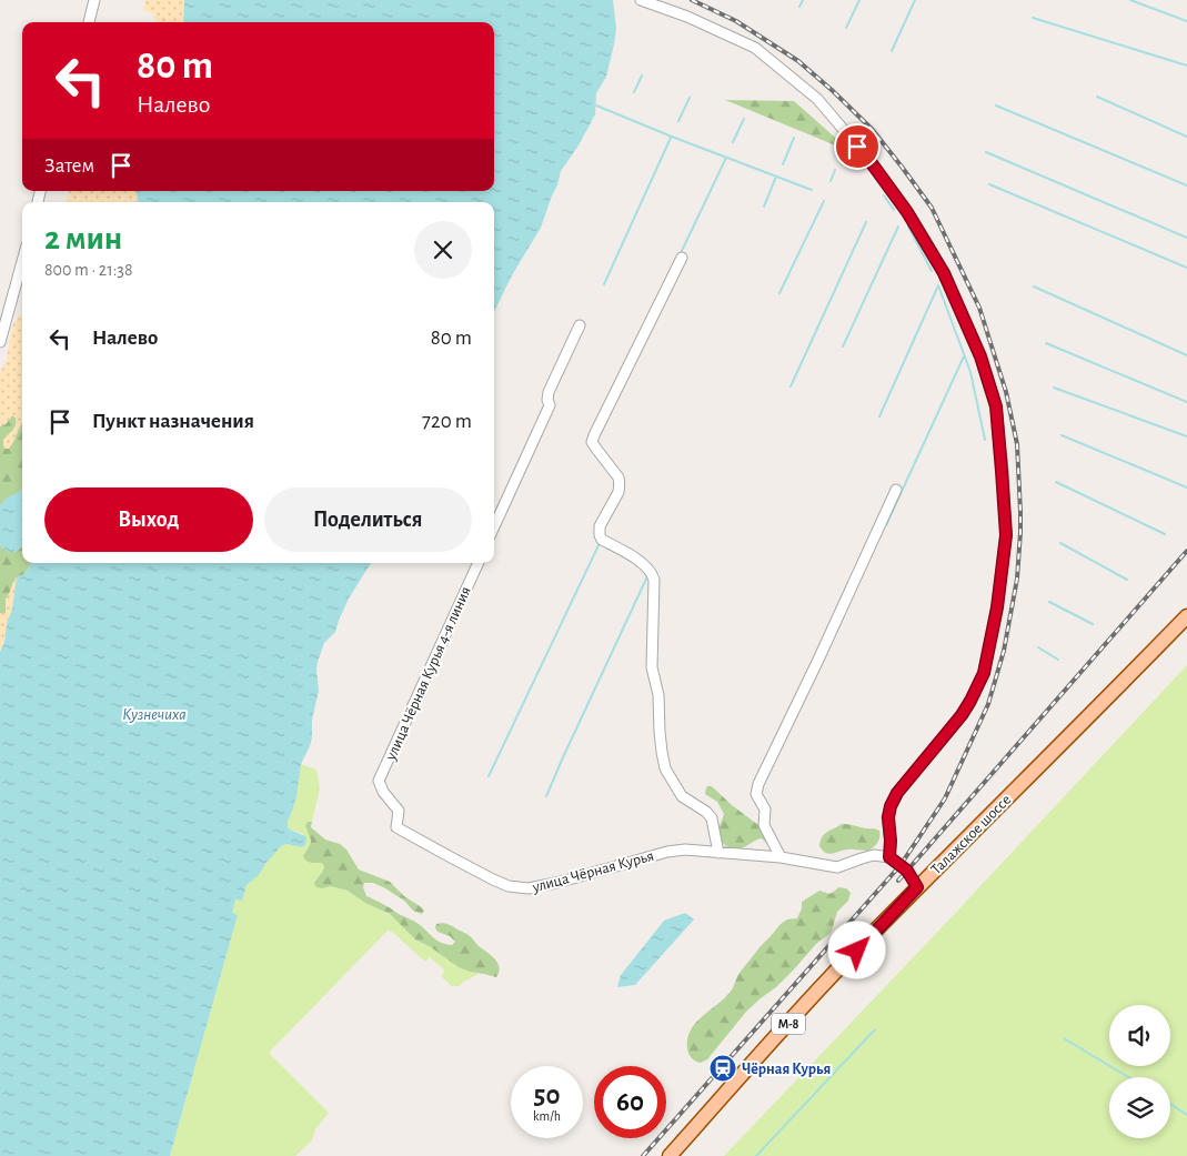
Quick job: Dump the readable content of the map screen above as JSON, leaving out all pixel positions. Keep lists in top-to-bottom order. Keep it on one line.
{"streets":{"main road":["Талажское шоссе","М-8"],"street":["улица Чёрная Курья 4-я линия","улица Чёрная Курья"]},"crossings":[["улица Чёрная Курья 4-я линия","улица Чёрная Курья"]],"water":["Кузнечиха"],"places":{"station":["Чёрная Курья"]},"page":{"turn":["80 m","Налево"],"then":"Затем","heading":["2 мин","800 m · 21:38"],"list":[{"name":"Налево","value":"80 m"},{"name":"Пункт назначения","value":"720 m"}],"buttons":["Выход","Поделиться"],"speed":"50 km/h","limit":"60"}}
